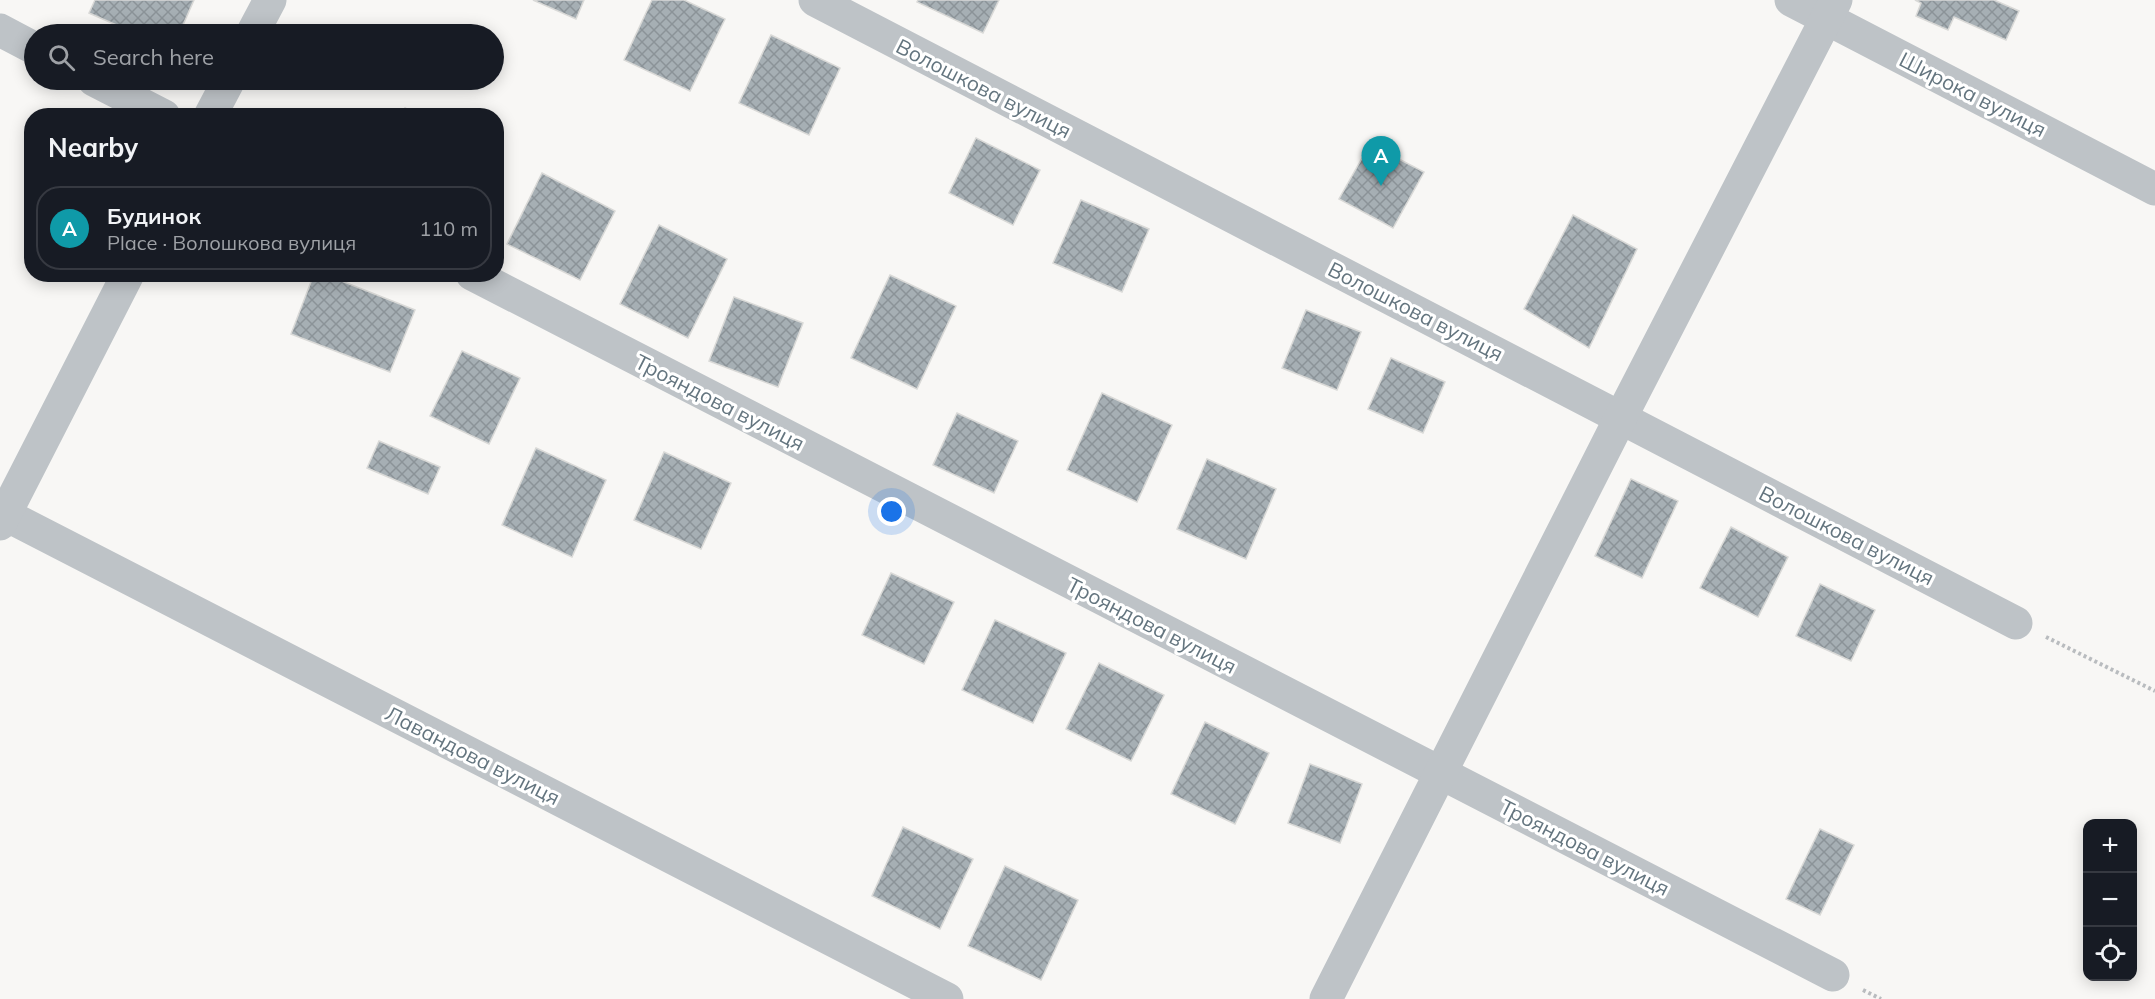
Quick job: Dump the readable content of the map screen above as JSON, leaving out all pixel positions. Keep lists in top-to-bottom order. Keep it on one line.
{"streets":{"street":["Волошкова вулиця","Широка вулиця","Трояндова вулиця","Лавандова вулиця"]},"page":{"search":"Search here","heading":"Nearby","pins":"A","list":[{"mark":"A","name":"Будинок","note":"Place · Волошкова вулиця","value":"110 m"}],"map_buttons":["+","−"]}}
